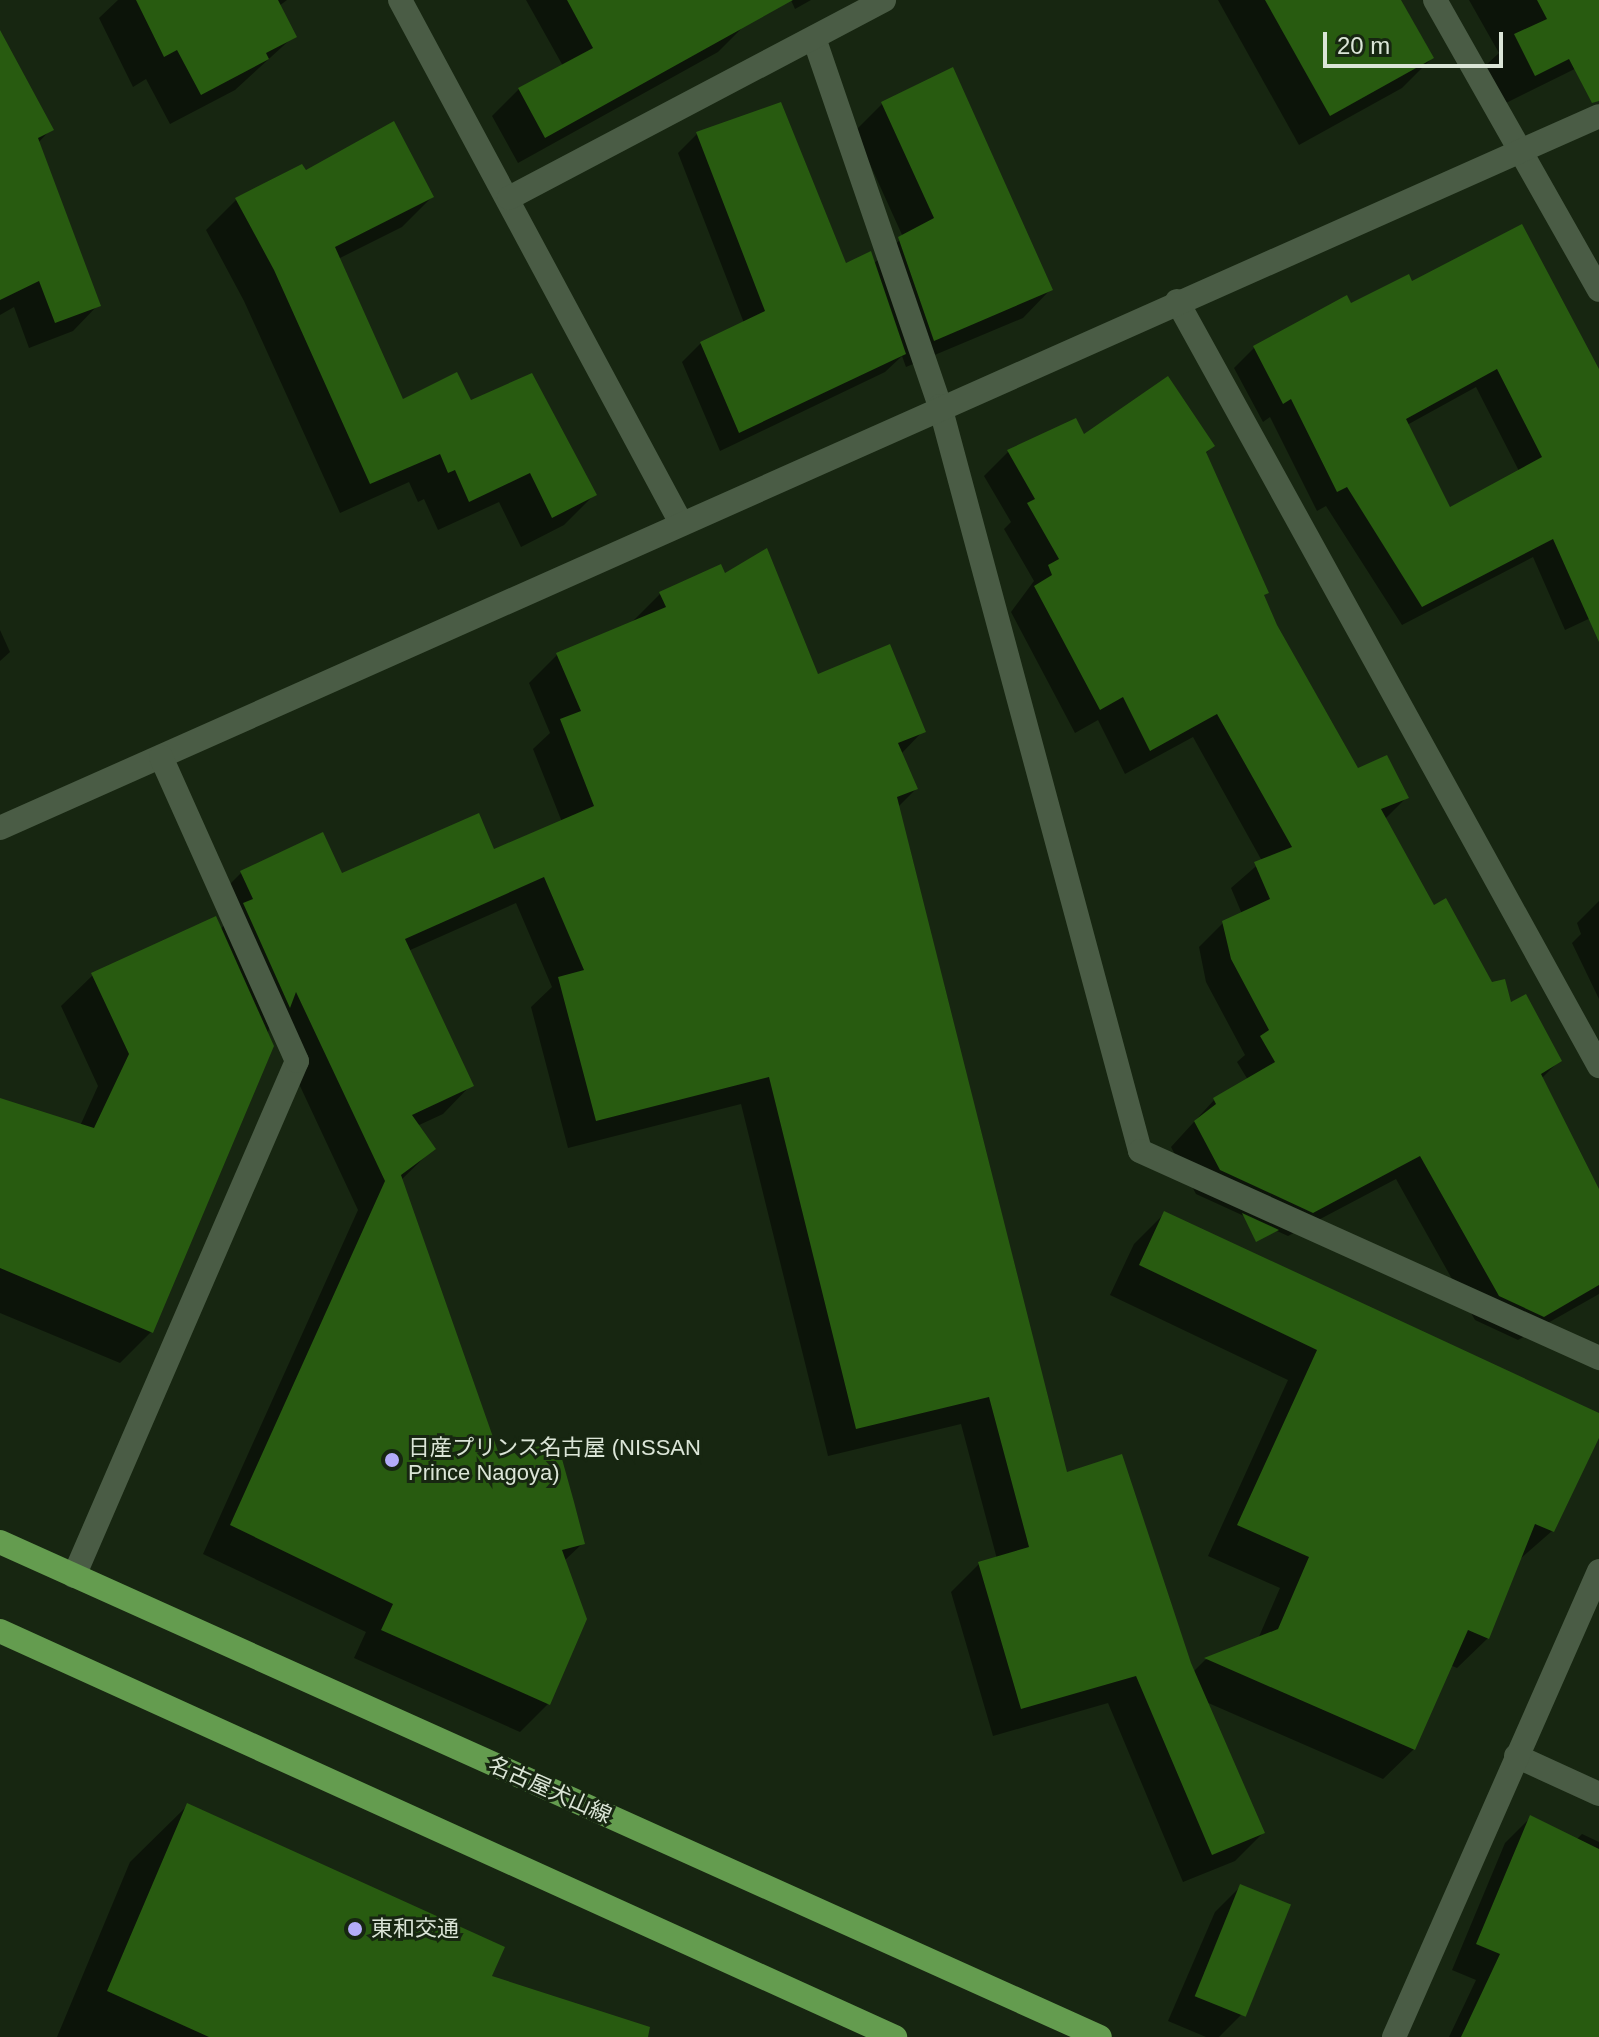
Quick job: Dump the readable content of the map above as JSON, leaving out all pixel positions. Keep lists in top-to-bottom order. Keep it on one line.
{"streets":{"main road":["名古屋犬山線"]},"places":["日産プリンス名古屋 (NISSAN Prince Nagoya)","東和交通"],"scale_bar":"20 m"}
